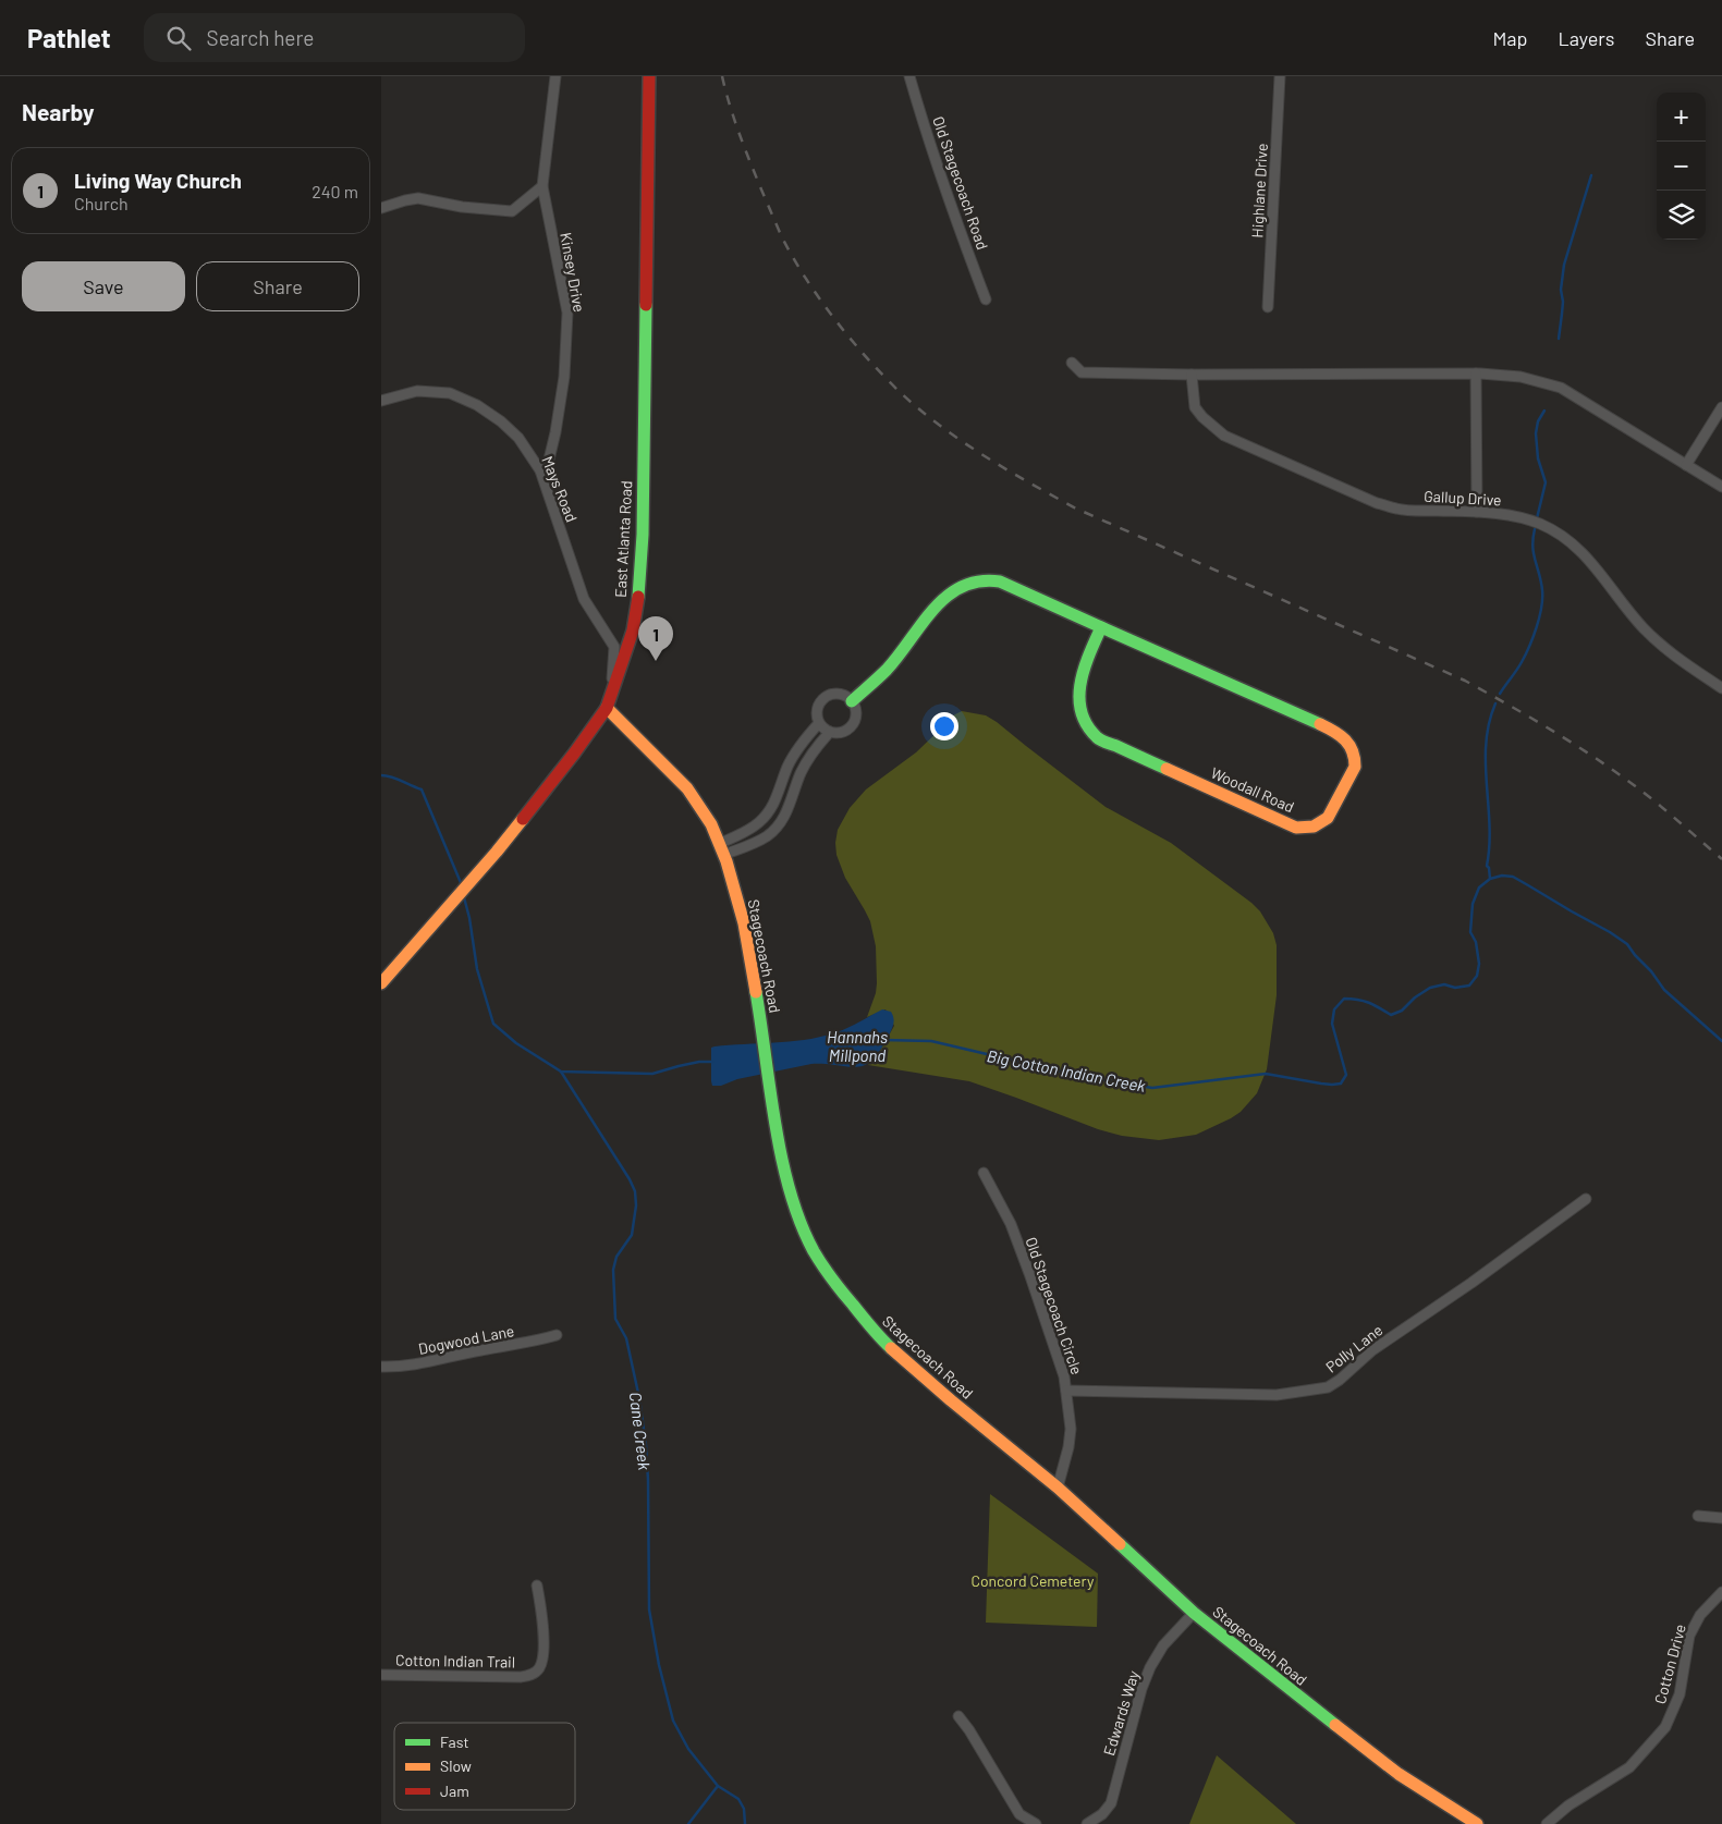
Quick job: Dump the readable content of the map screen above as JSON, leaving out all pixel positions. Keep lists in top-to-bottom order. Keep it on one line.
{"streets":{"street":["Old Stagecoach Road","Highlane Drive","Kinsey Drive","Mays Road","Gallup Drive","East Atlanta Road","Woodall Road","Stagecoach Road","Old Stagecoach Circle","Dogwood Lane","Polly Lane","Cotton Indian Trail","Cotton Drive","Edwards Way"]},"crossings":[["Kinsey Drive","Mays Road"],["Mays Road","East Atlanta Road"],["Mays Road","Stagecoach Road"],["East Atlanta Road","Stagecoach Road"],["Stagecoach Road","Old Stagecoach Circle"],["Stagecoach Road","Edwards Way"],["Old Stagecoach Circle","Polly Lane"]],"water":["Hannahs Millpond","Big Cotton Indian Creek","Cane Creek"],"parks":["Concord Cemetery"],"legend":["Fast","Slow","Jam"],"page":{"header":"Pathlet","search":"Search here","nav":["Map","Layers","Share"],"heading":"Nearby","map_buttons":["+","−"],"list":[{"mark":"1","name":"Living Way Church","note":"Church","value":"240 m"}],"buttons":["Save","Share"],"pins":"1"}}
